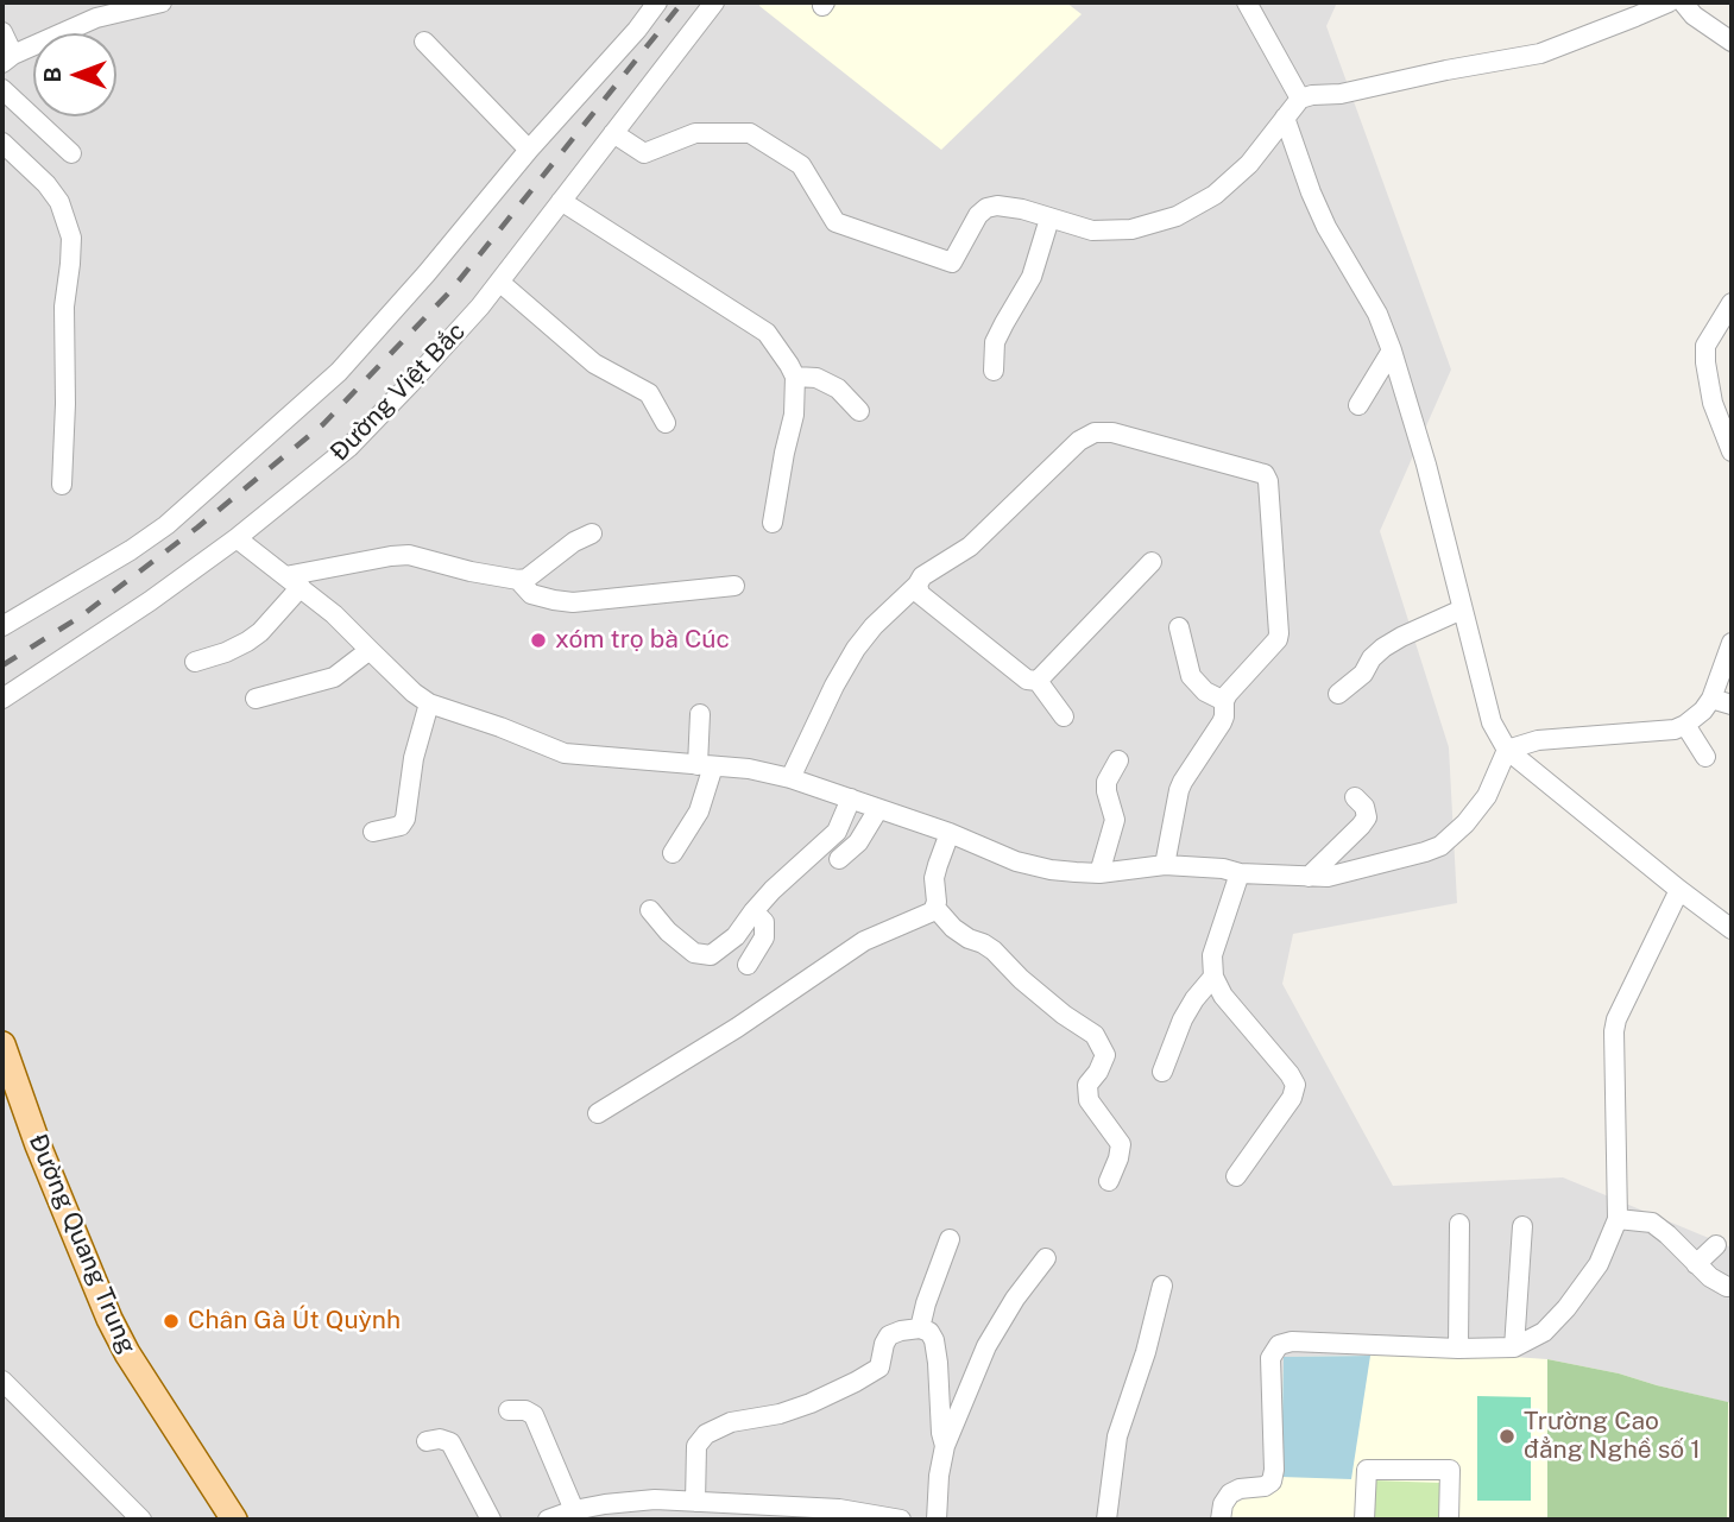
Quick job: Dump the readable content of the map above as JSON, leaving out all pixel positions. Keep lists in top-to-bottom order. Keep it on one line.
{"streets":{"main road":["Đường Quang Trung"],"street":["Đường Việt Bắc"]},"places":["xóm trọ bà Cúc","Chân Gà Út Quỳnh","Trường Cao đẳng Nghề số 1"],"north":"left"}
